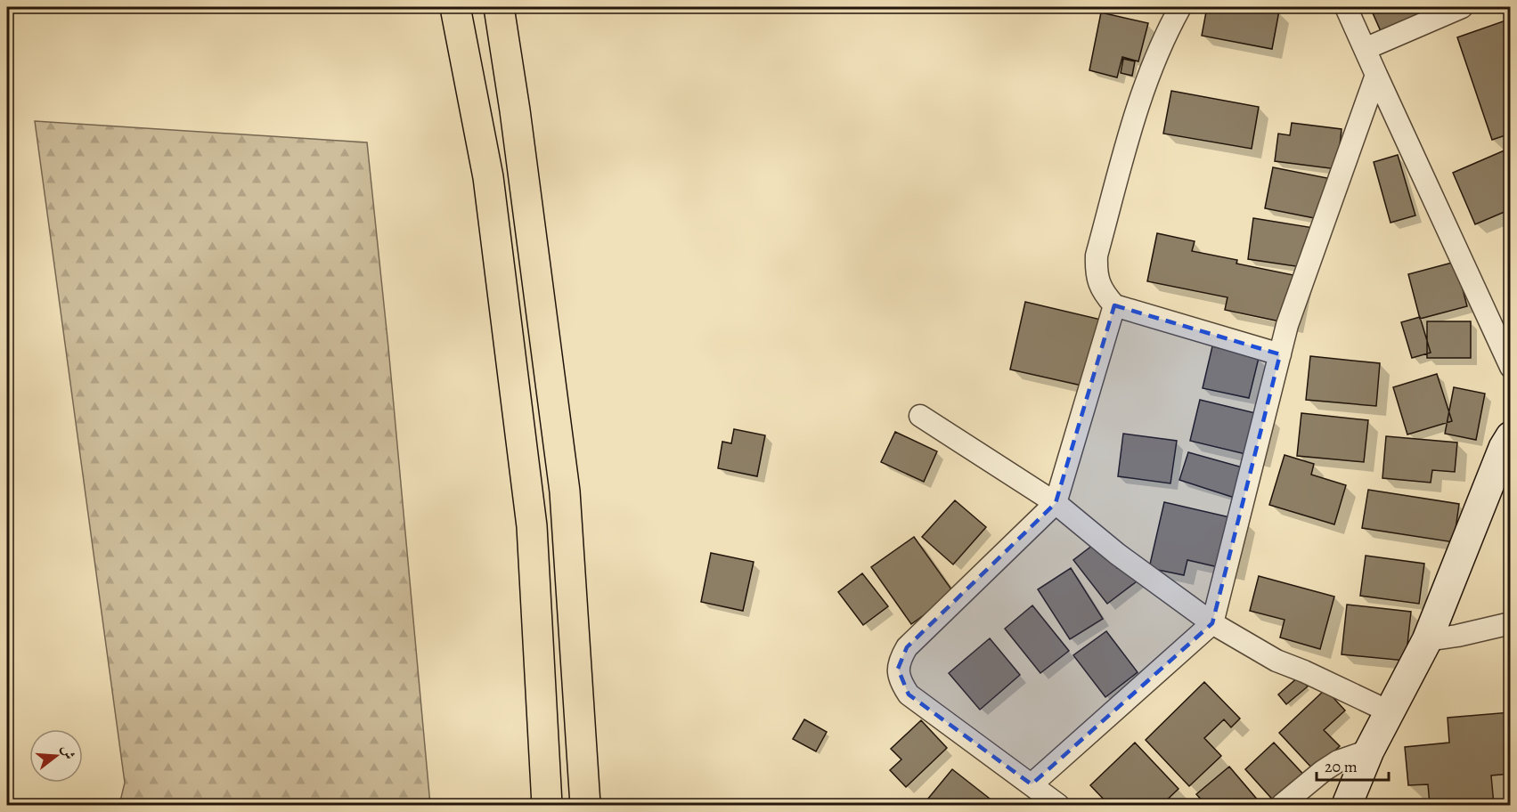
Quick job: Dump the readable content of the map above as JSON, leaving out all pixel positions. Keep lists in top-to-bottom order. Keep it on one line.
{"scale_bar":"20 m","north":"right"}
